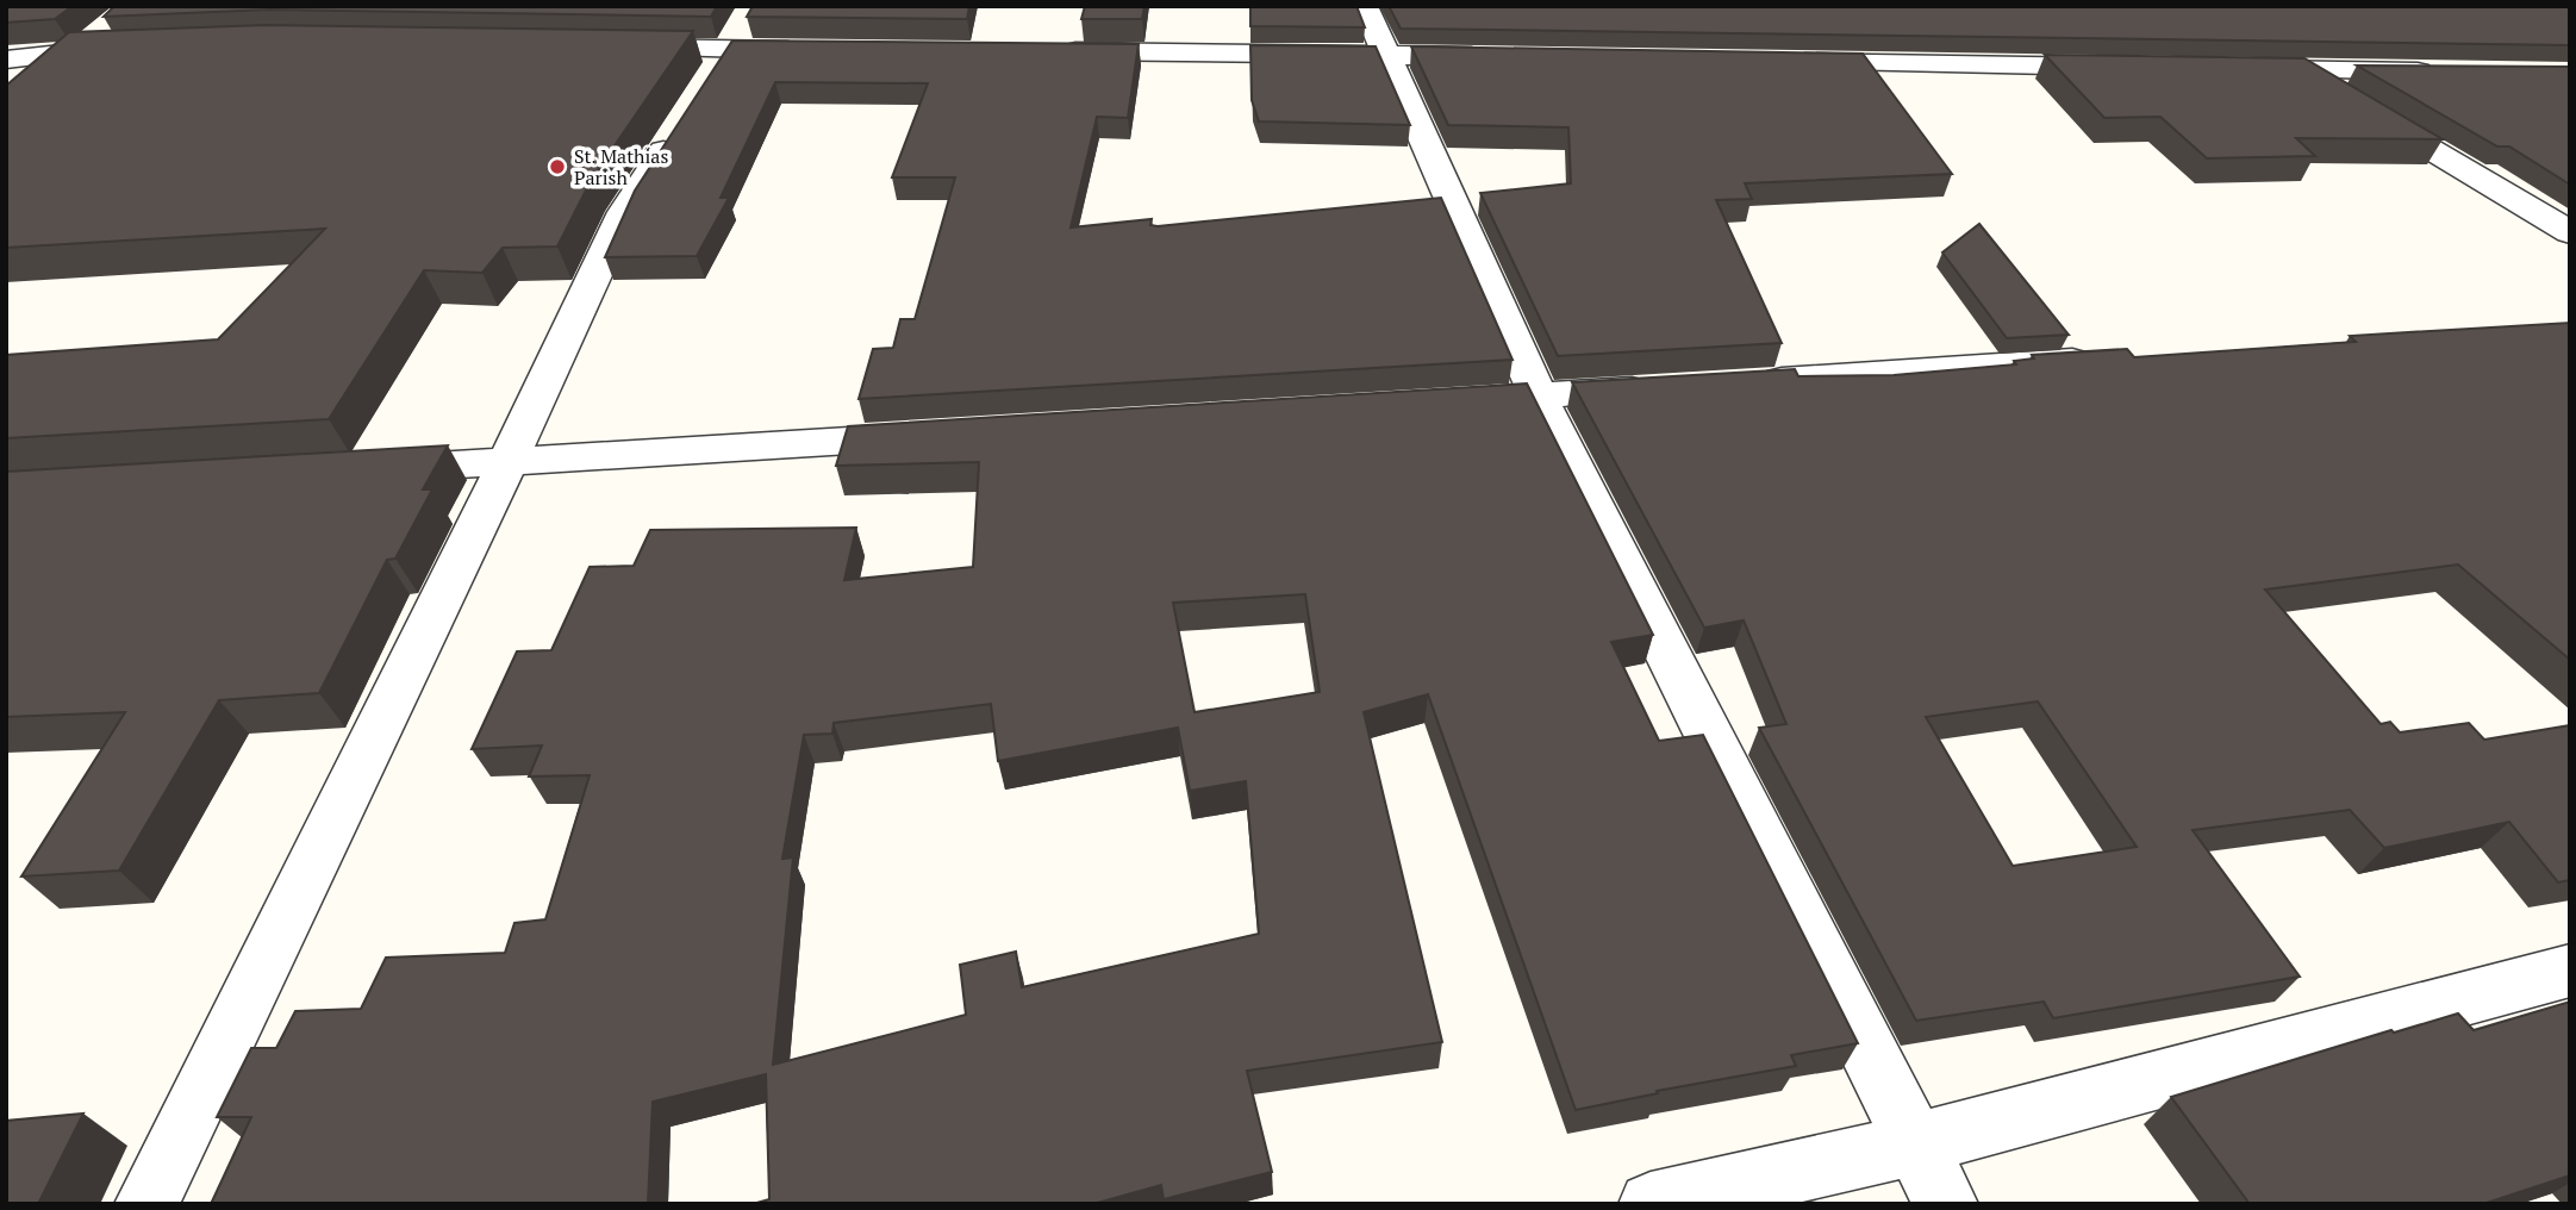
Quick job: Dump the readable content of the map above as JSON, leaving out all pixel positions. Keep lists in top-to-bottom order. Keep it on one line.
{"places":["St. Mathias Parish"]}
